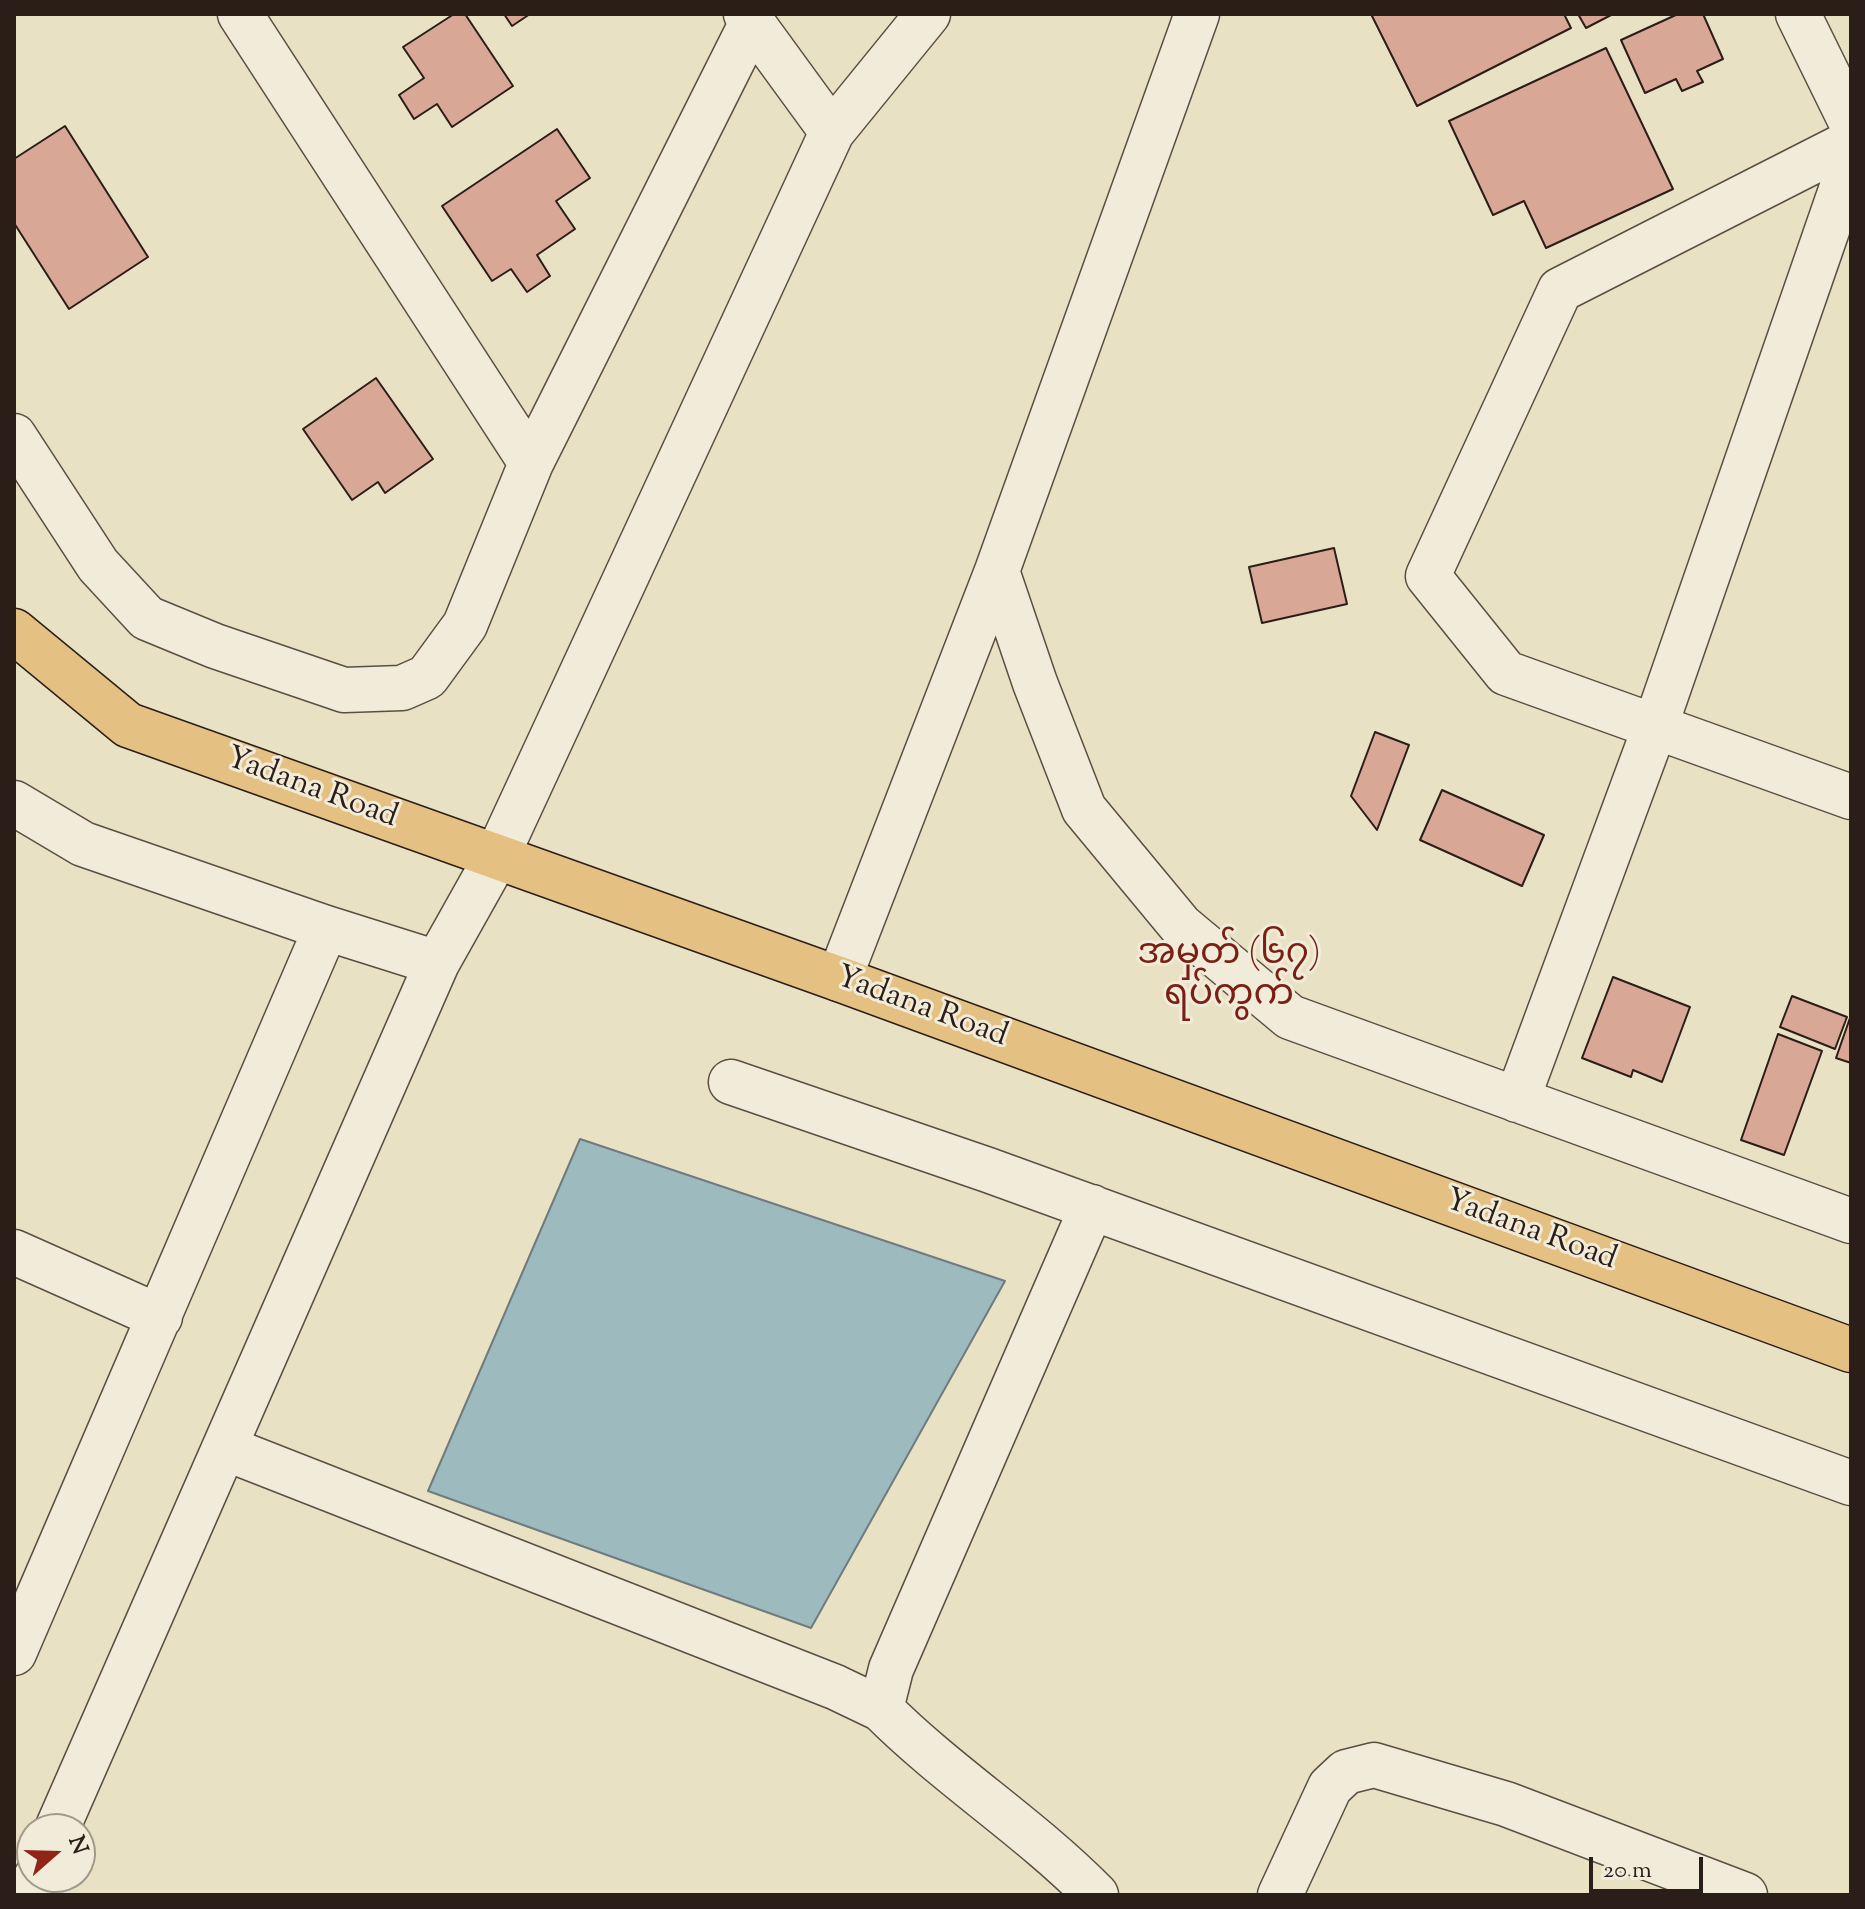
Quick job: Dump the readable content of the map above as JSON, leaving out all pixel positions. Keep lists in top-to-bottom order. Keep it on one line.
{"streets":{"main road":["Yadana Road"]},"districts":["အမှတ် (၆၇) ရပ်ကွက်"],"scale_bar":"20 m","north":"right"}
